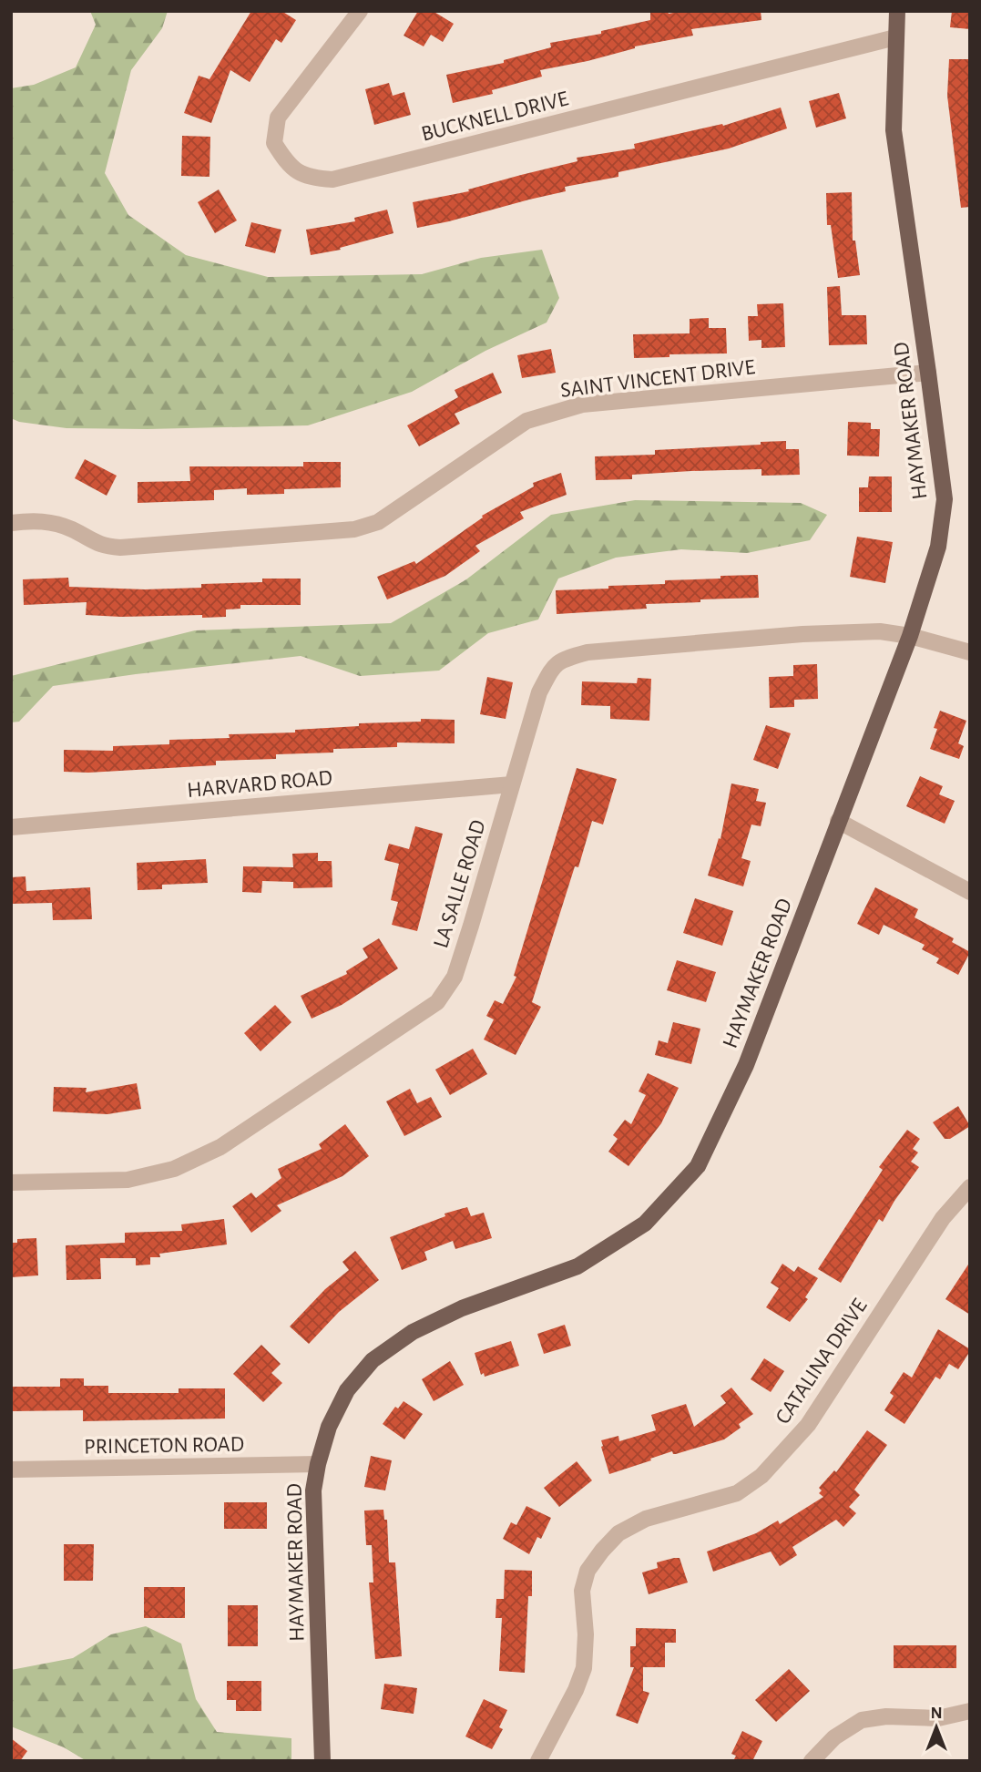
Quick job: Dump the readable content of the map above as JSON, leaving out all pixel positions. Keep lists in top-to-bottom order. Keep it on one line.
{"streets":{"main road":["HAYMAKER ROAD"],"street":["BUCKNELL DRIVE","SAINT VINCENT DRIVE","HARVARD ROAD","LA SALLE ROAD","CATALINA DRIVE","PRINCETON ROAD"]},"crossings":[["BUCKNELL DRIVE","HAYMAKER ROAD"],["SAINT VINCENT DRIVE","HAYMAKER ROAD"],["HAYMAKER ROAD","LA SALLE ROAD"],["HAYMAKER ROAD","PRINCETON ROAD"],["HARVARD ROAD","LA SALLE ROAD"]],"north":"top"}
